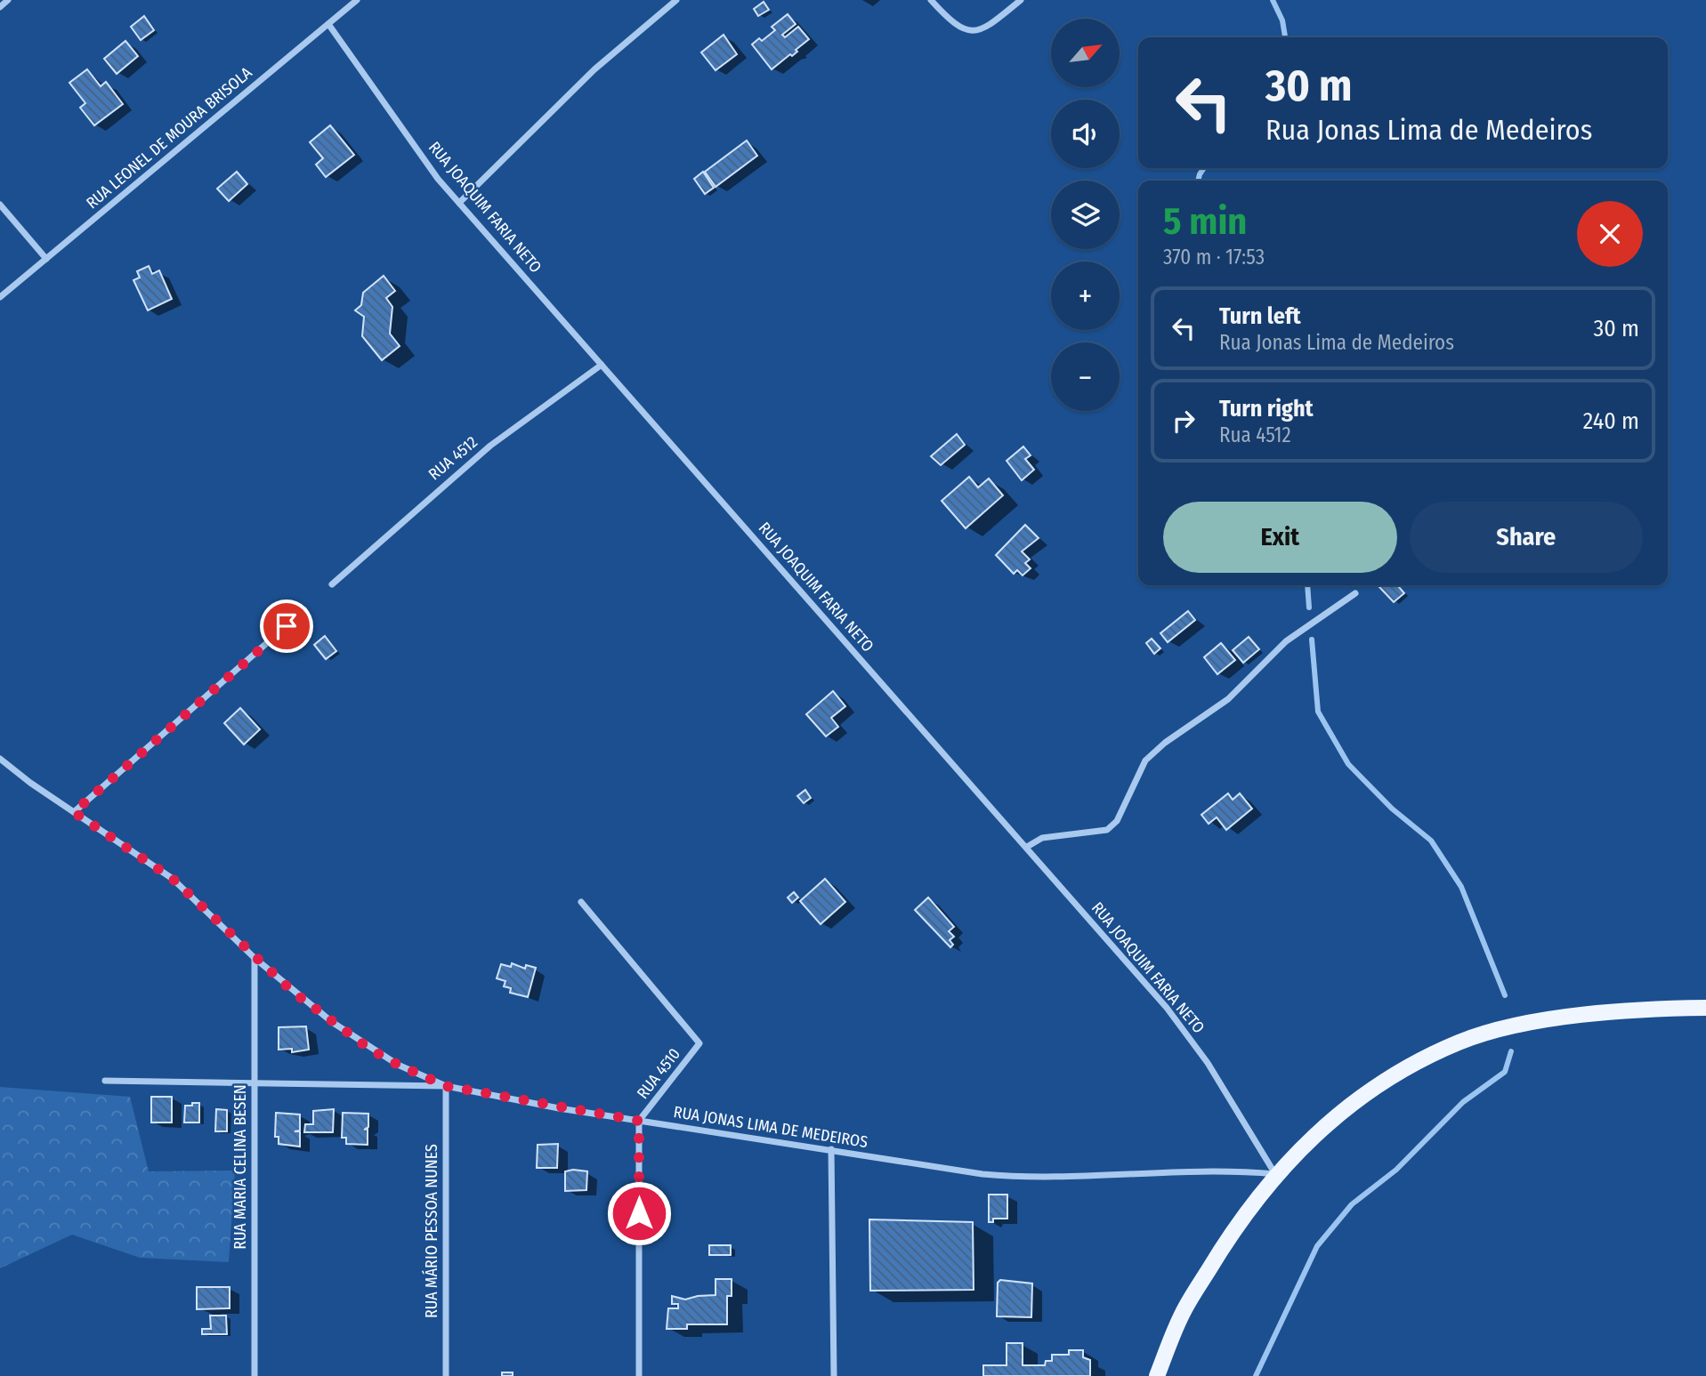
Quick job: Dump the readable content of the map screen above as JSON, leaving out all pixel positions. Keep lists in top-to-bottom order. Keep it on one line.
{"streets":{"street":["RUA LEONEL DE MOURA BRISOLA","RUA JOAQUIM FARIA NETO","RUA 4512","RUA 4510","RUA JONAS LIMA DE MEDEIROS","RUA MARIA CELINA BESEN","RUA MÁRIO PESSOA NUNES"]},"crossings":[["RUA LEONEL DE MOURA BRISOLA","RUA JOAQUIM FARIA NETO"],["RUA JOAQUIM FARIA NETO","RUA 4512"],["RUA JOAQUIM FARIA NETO","RUA JONAS LIMA DE MEDEIROS"],["RUA 4510","RUA JONAS LIMA DE MEDEIROS"],["RUA JONAS LIMA DE MEDEIROS","RUA MARIA CELINA BESEN"],["RUA JONAS LIMA DE MEDEIROS","RUA MÁRIO PESSOA NUNES"]],"north":"top right","page":{"map_buttons":["+","−"],"turn":["30 m","Rua Jonas Lima de Medeiros"],"heading":["5 min","370 m · 17:53"],"list":[{"name":"Turn left","note":"Rua Jonas Lima de Medeiros","value":"30 m"},{"name":"Turn right","note":"Rua 4512","value":"240 m"}],"buttons":["Exit","Share"]}}
